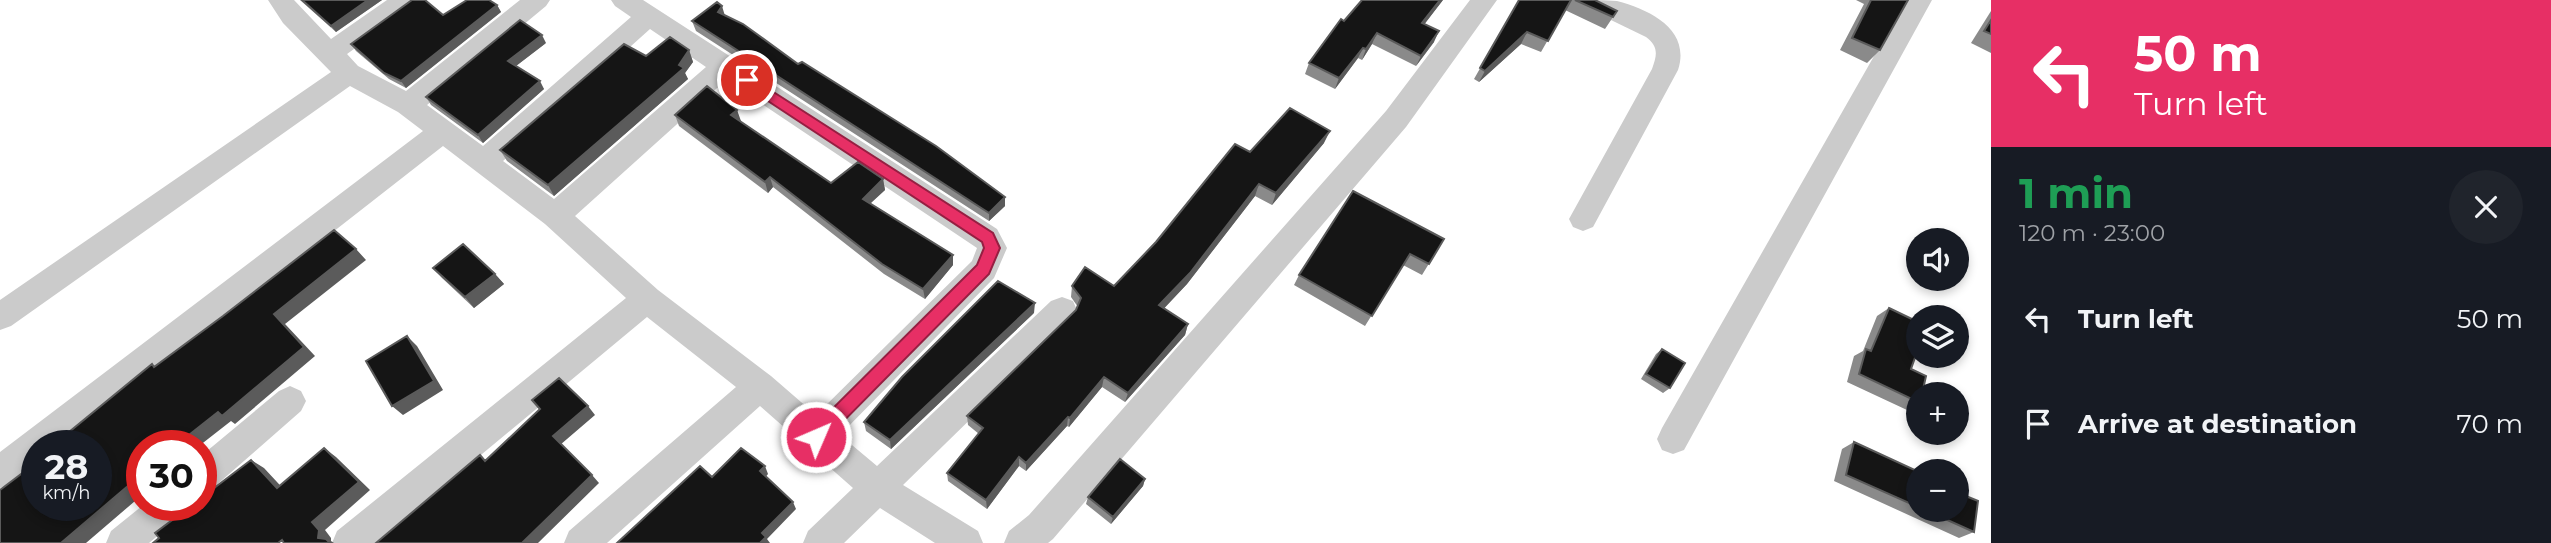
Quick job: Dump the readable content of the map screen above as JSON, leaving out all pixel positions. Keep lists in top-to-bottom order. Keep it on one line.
{"page":{"turn":["50 m","Turn left"],"heading":["1 min","120 m · 23:00"],"map_buttons":["+","−"],"list":[{"name":"Turn left","value":"50 m"},{"name":"Arrive at destination","value":"70 m"}],"speed":"28 km/h","limit":"30"}}
